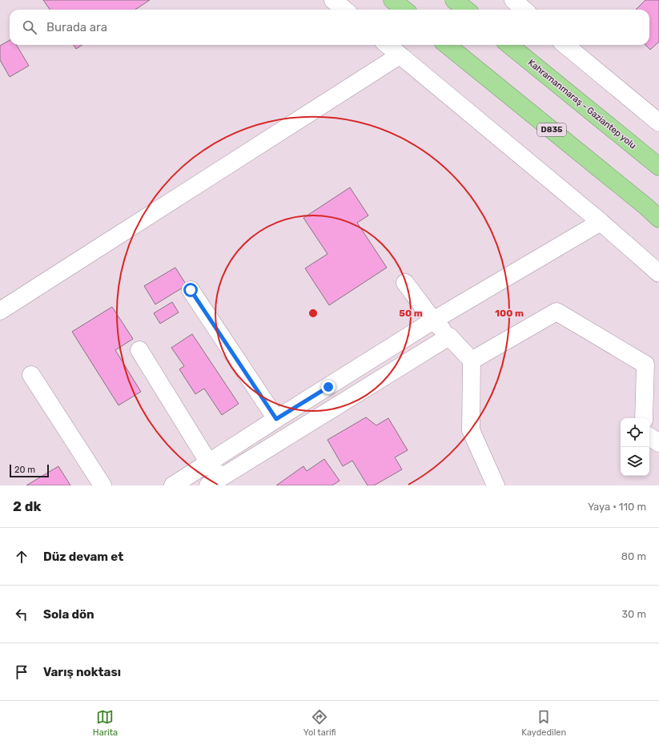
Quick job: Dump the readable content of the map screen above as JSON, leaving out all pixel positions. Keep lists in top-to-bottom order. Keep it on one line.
{"streets":{"highway":["Kahramanmaraş - Gaziantep yolu","D835"]},"scale_bar":"20 m","page":{"search":"Burada ara","scale":"20 m","heading":["2 dk","Yaya · 110 m"],"list":[["Düz devam et","80 m"],["Sola dön","30 m"],"Varış noktası"],"nav":["Harita","Yol tarifi","Kaydedilen"]},"rings":["50 m","100 m"]}
